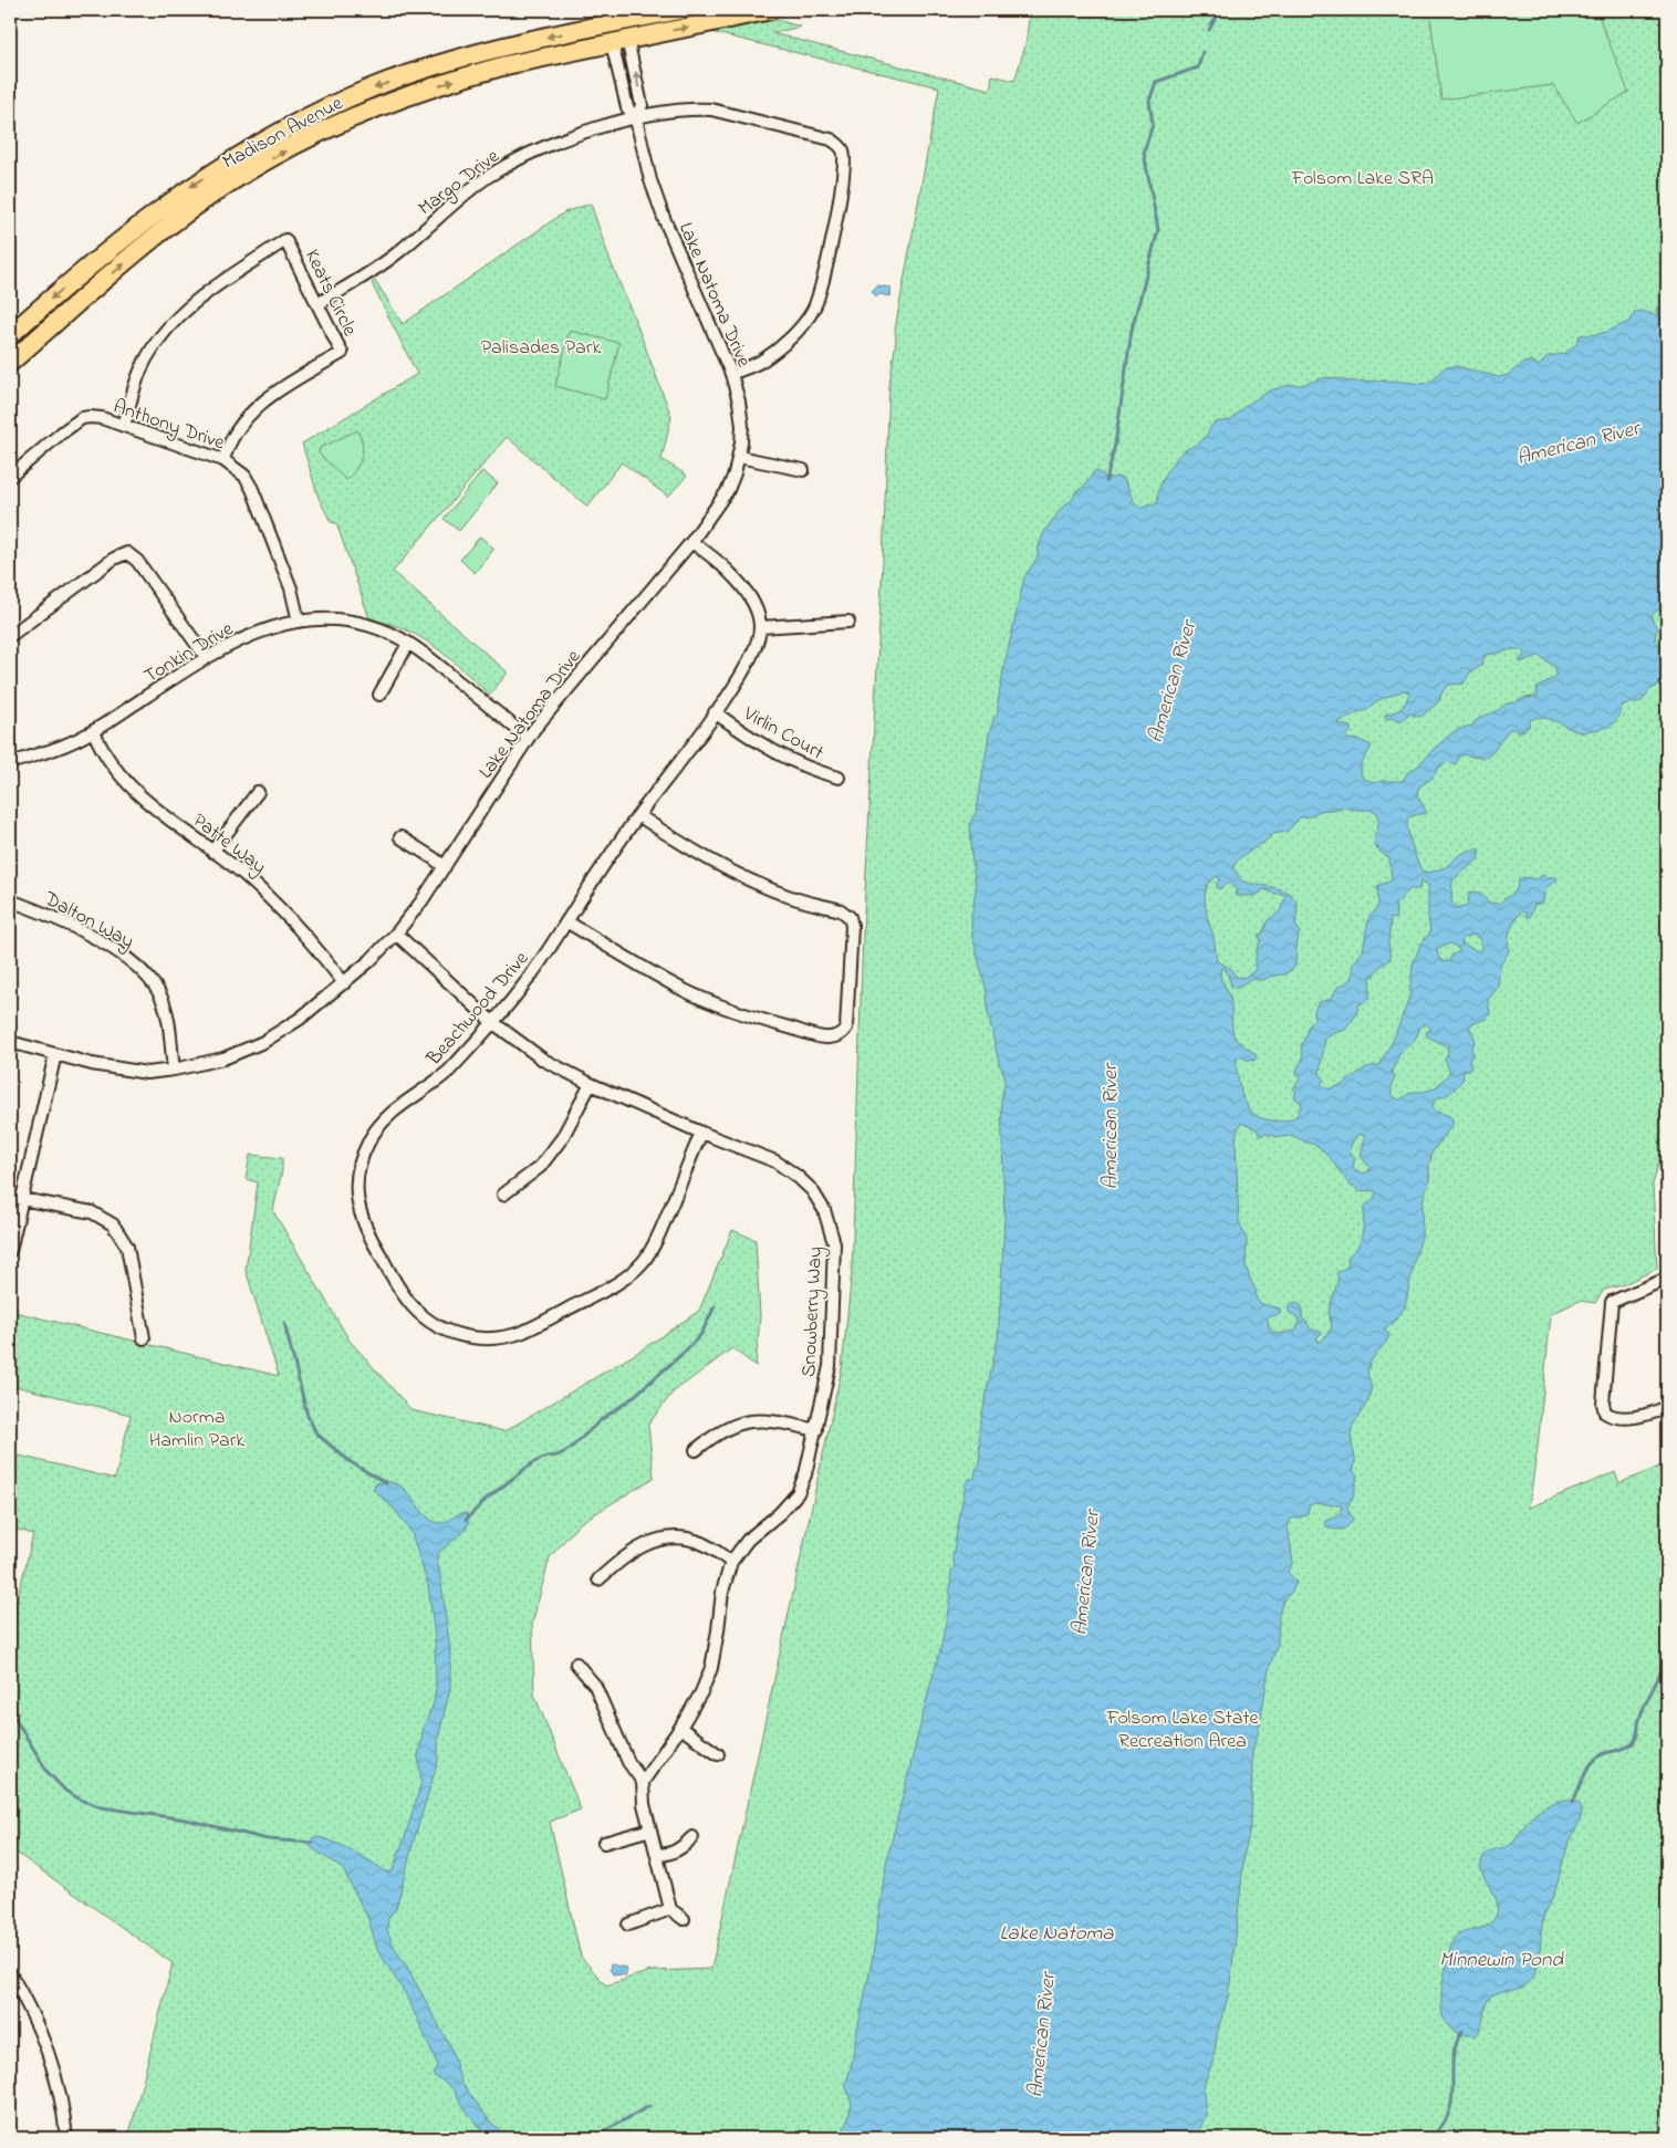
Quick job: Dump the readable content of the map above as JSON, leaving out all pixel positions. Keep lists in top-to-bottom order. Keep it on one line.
{"streets":{"main road":["Madison Avenue"],"street":["Margo Drive","Keats Circle","Lake Natoma Drive","Anthony Drive","Tonkin Drive","Virlin Court","Patte Way","Dalton Way","Beachwood Drive","Snowberry Way"]},"crossings":[["Madison Avenue","Lake Natoma Drive"],["Margo Drive","Keats Circle"],["Margo Drive","Lake Natoma Drive"],["Keats Circle","Anthony Drive"],["Lake Natoma Drive","Tonkin Drive"],["Lake Natoma Drive","Patte Way"],["Lake Natoma Drive","Dalton Way"],["Lake Natoma Drive","Snowberry Way"],["Anthony Drive","Tonkin Drive"],["Tonkin Drive","Patte Way"],["Virlin Court","Beachwood Drive"],["Beachwood Drive","Snowberry Way"]],"water":["American River","Lake Natoma","Minnewin Pond"],"parks":["Folsom Lake SRA","Palisades Park","Norma Hamlin Park","Folsom Lake State Recreation Area"]}
